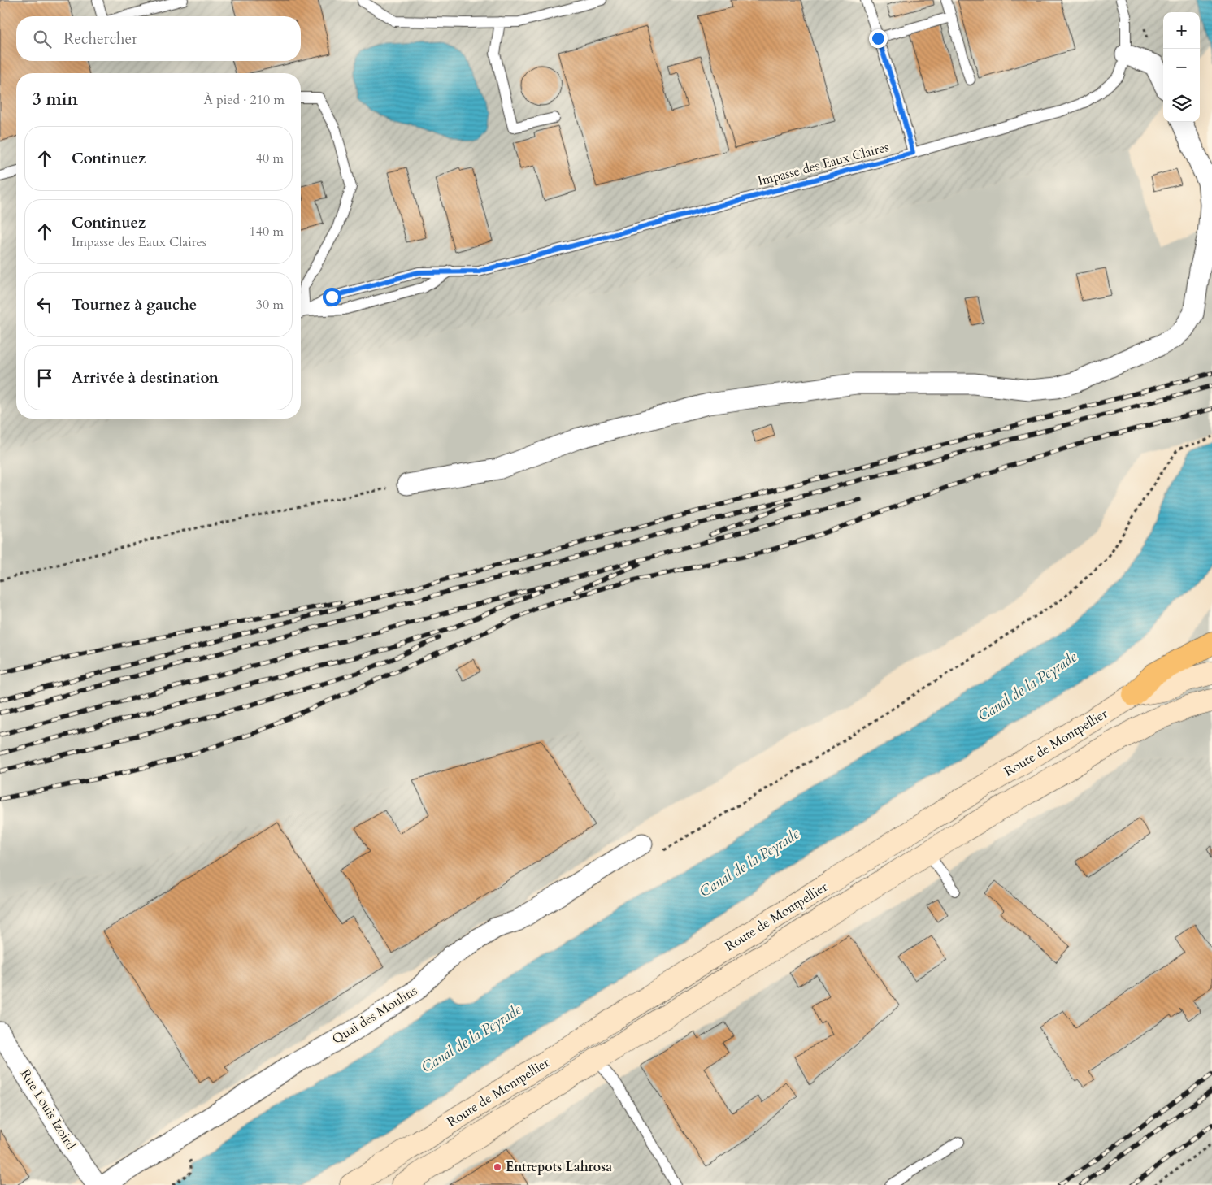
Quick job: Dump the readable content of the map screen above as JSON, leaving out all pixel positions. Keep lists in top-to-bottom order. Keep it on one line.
{"streets":{"main road":["Route de Montpellier"],"street":["Quai des Moulins","Rue Louis Izoird"],"lane":["Impasse des Eaux Claires"]},"water":["Canal de la Peyrade"],"places":["Entrepots Lahrosa"],"page":{"map_buttons":["+","−"],"search":"Rechercher","heading":["3 min","À pied · 210 m"],"list":[["Continuez","40 m"],["Continuez","Impasse des Eaux Claires","140 m"],["Tournez à gauche","30 m"],"Arrivée à destination"]}}
